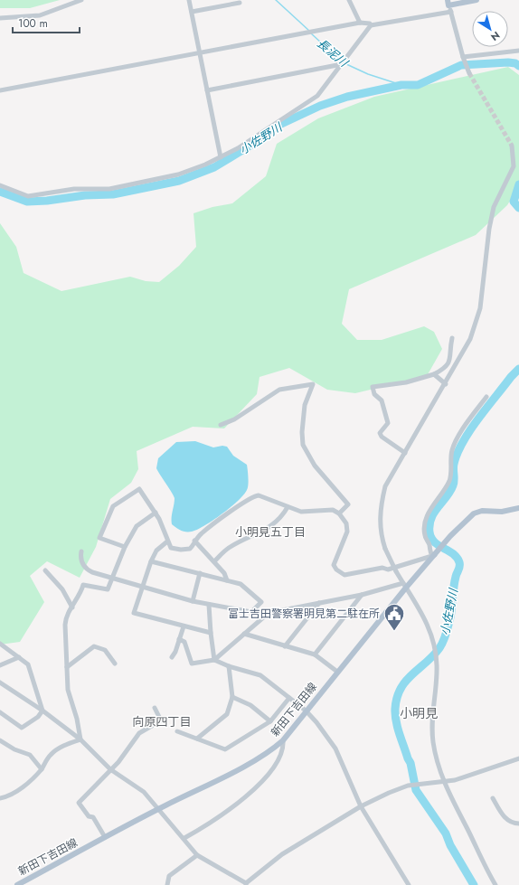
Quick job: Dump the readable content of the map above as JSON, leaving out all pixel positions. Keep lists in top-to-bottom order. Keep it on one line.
{"streets":{"main road":["新田下吉田線"]},"districts":["小明見五丁目","小明見","向原四丁目"],"water":["長泥川","小佐野川"],"places":{"public building":["富士吉田警察署明見第二駐在所"]},"scale_bar":"100 m","north":"bottom right"}
